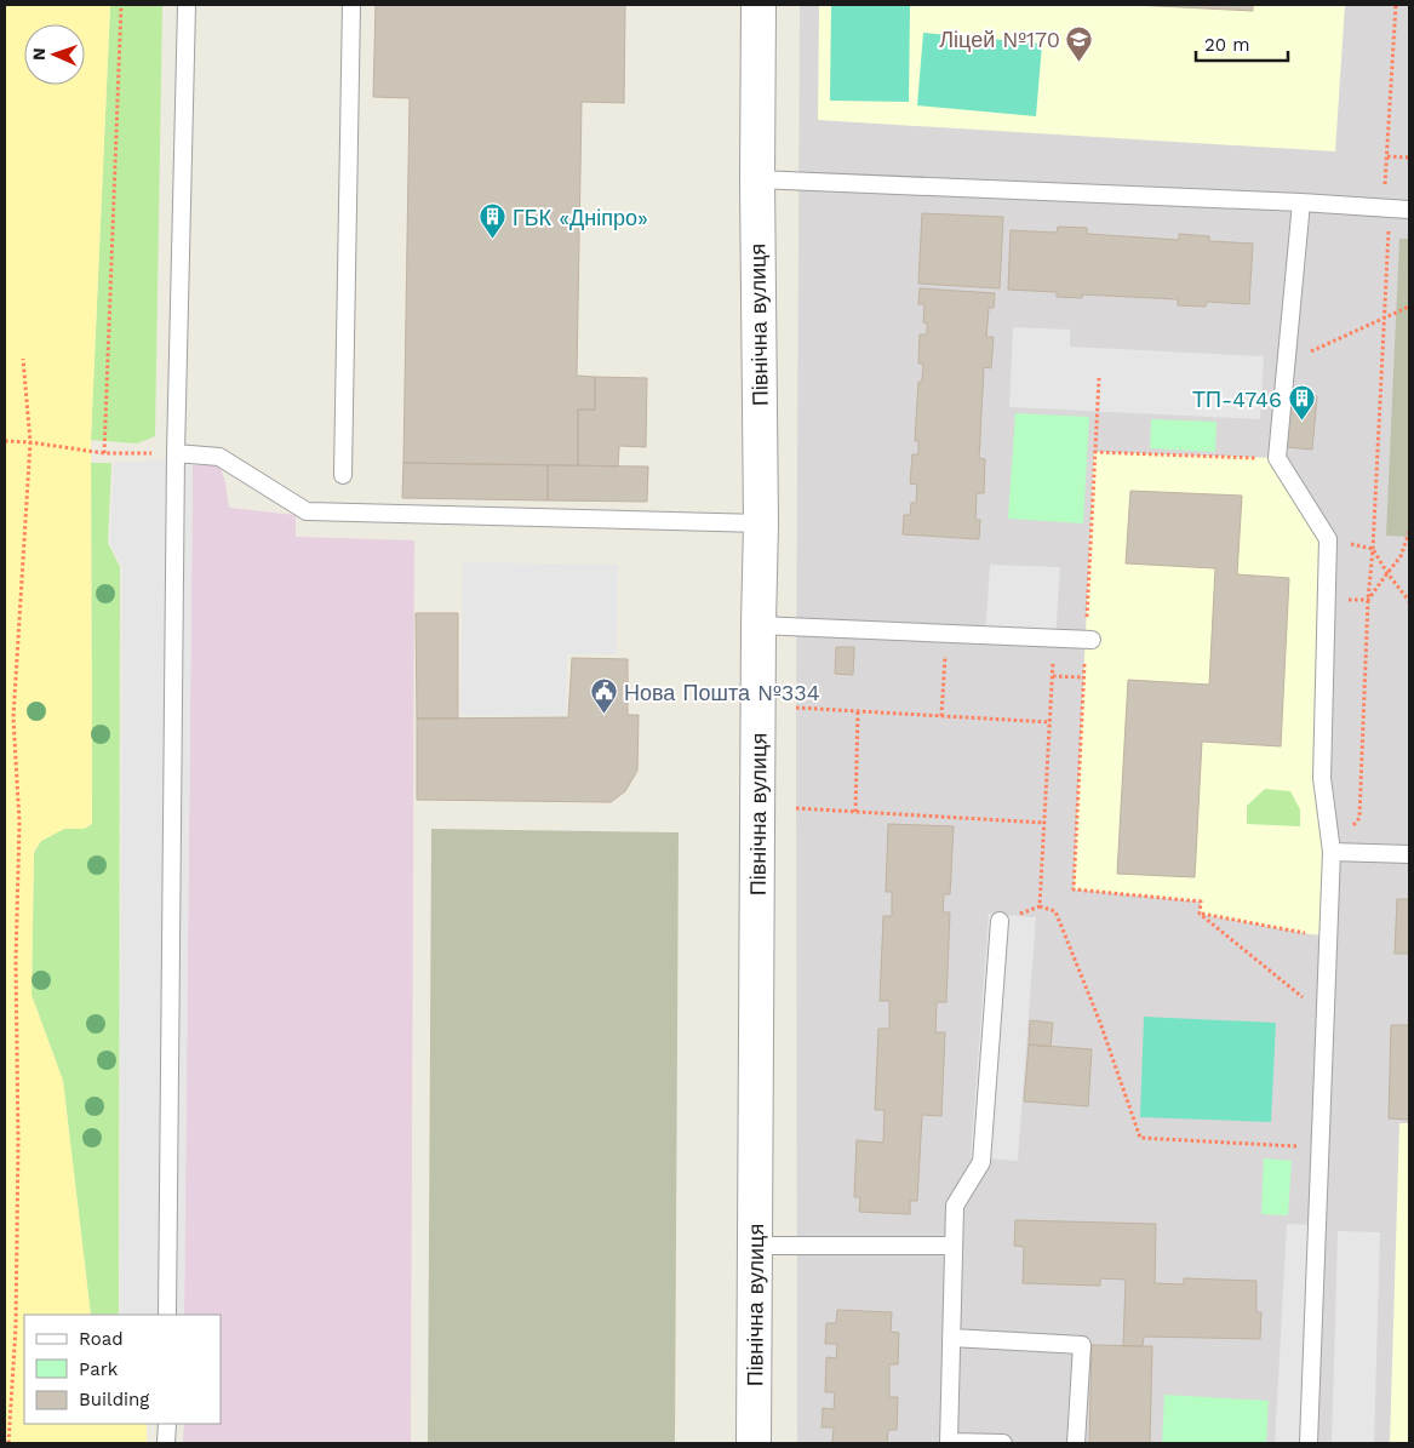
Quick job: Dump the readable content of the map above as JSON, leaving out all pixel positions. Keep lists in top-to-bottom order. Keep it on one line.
{"streets":{"street":["Північна вулиця"]},"places":{"school or university":["Ліцей №170"],"building":["ГБК «Дніпро»","ТП-4746"],"public building":["Нова Пошта №334"]},"legend":["Road","Park","Building"],"scale_bar":"20 m","north":"left"}
